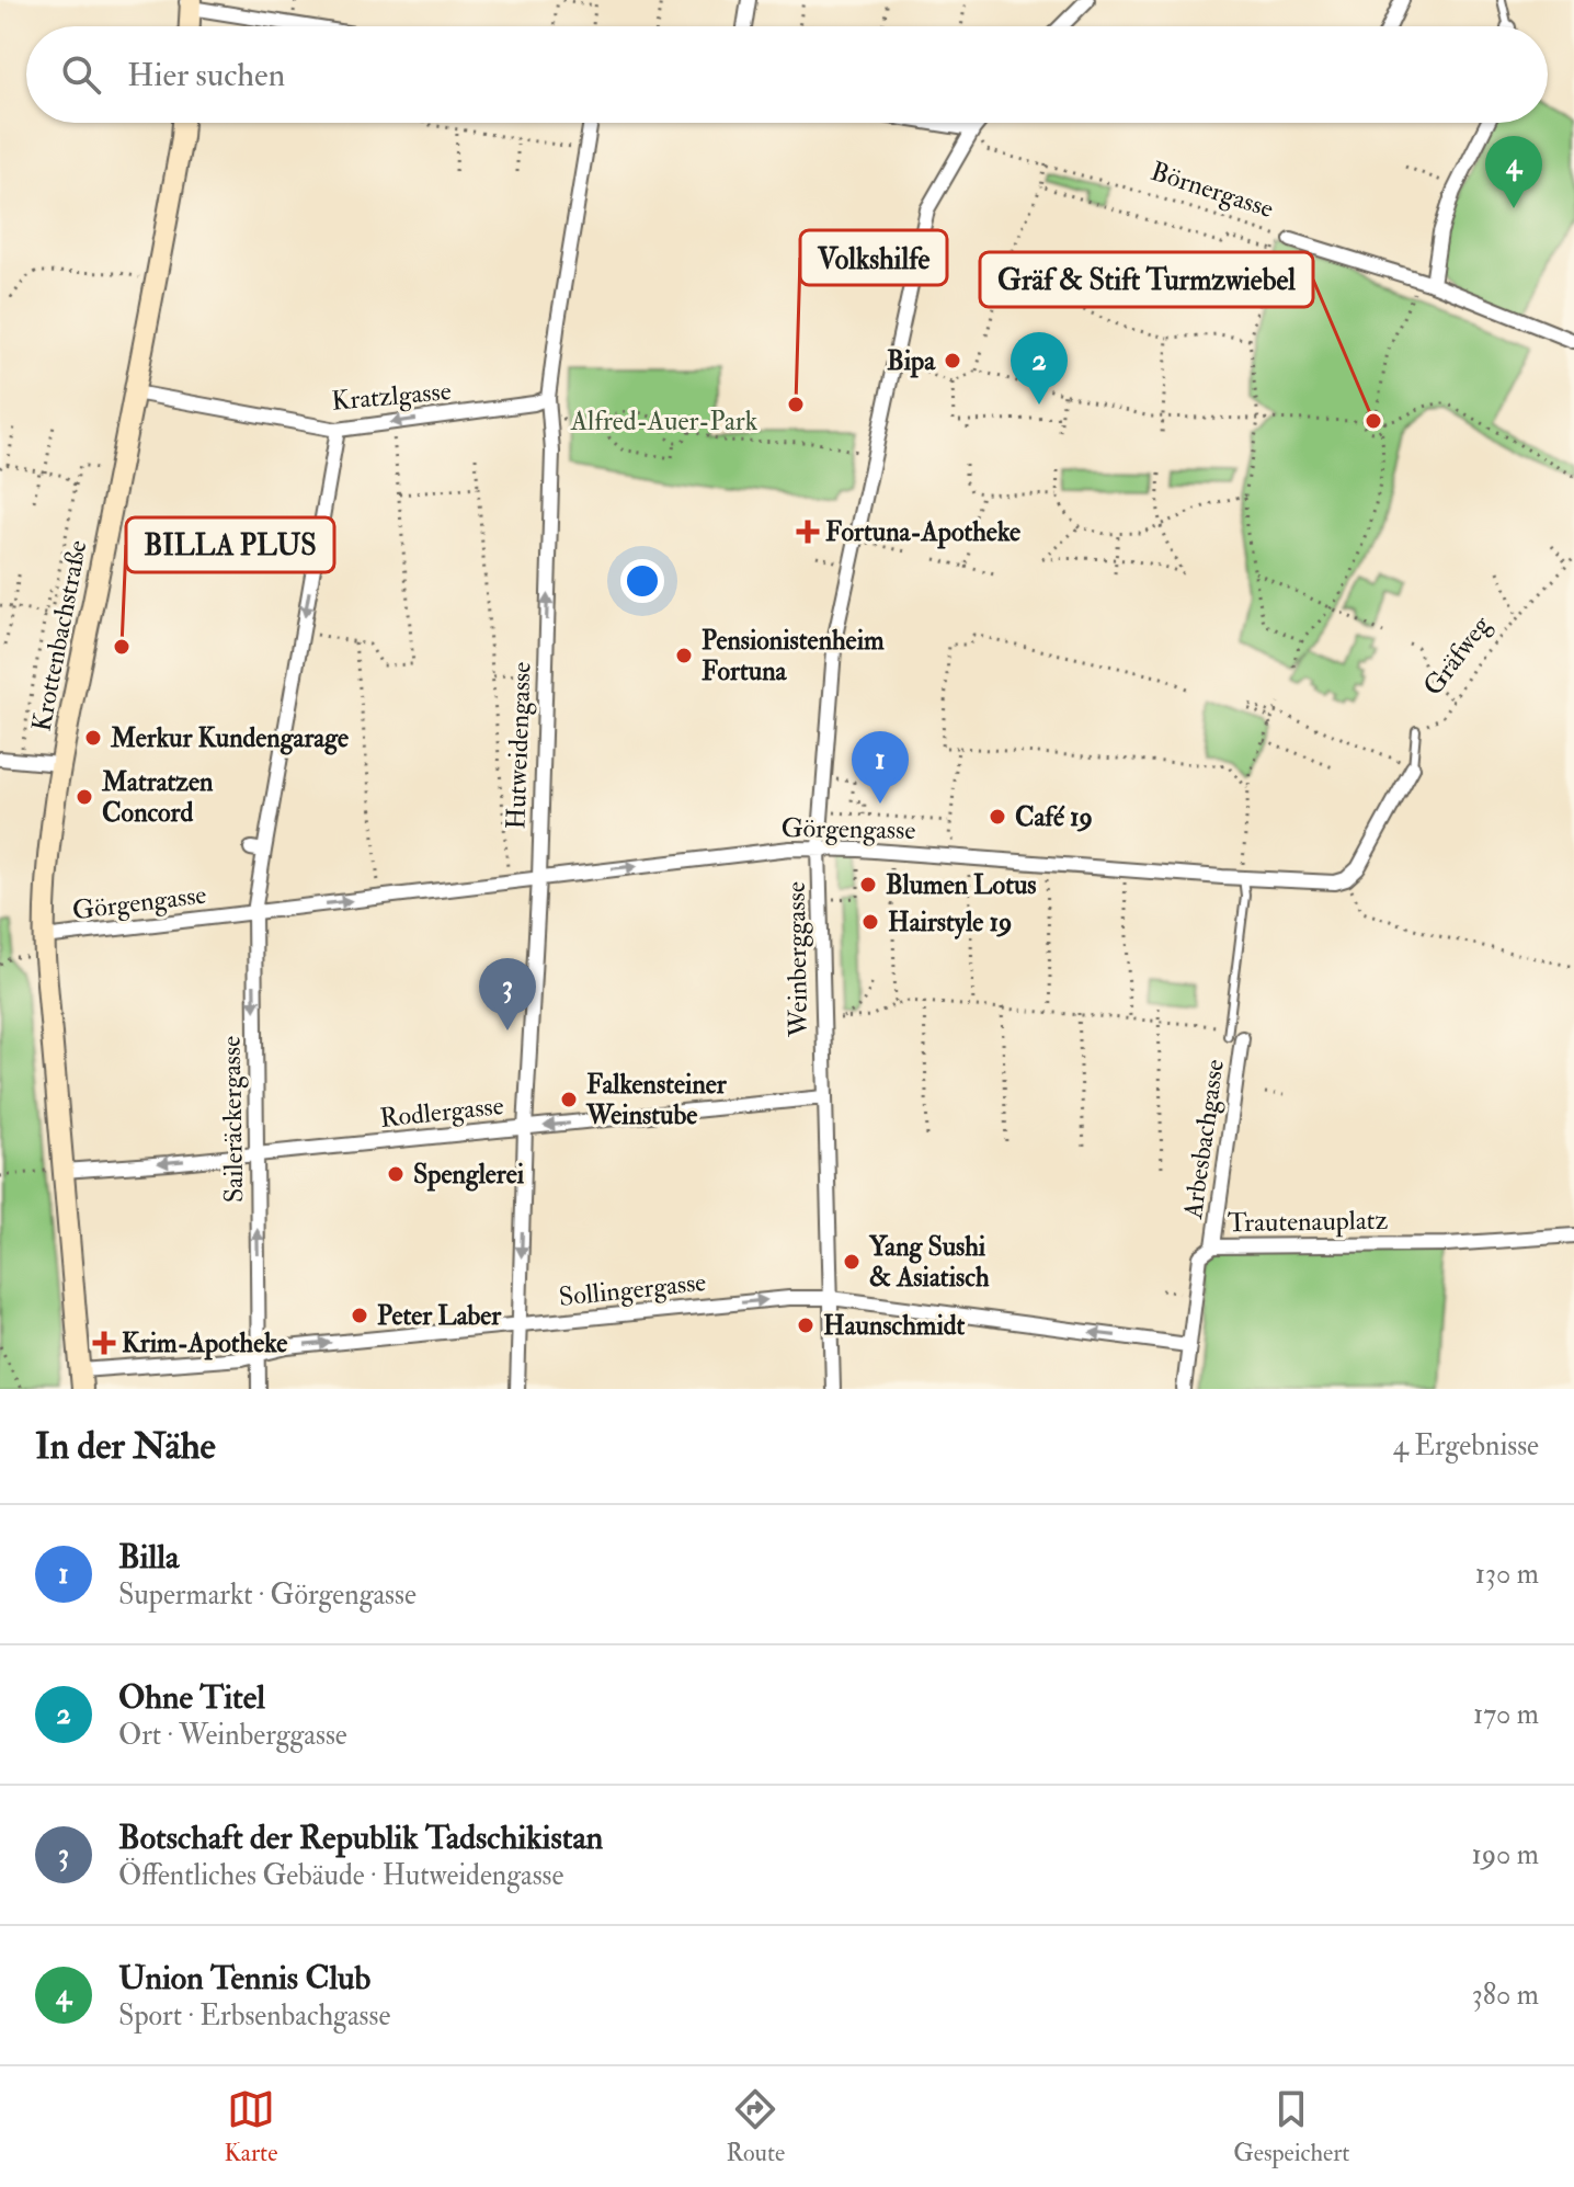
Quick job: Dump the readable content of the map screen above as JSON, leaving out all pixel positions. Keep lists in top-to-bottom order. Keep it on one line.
{"streets":{"main road":["Krottenbachstraße"],"street":["Börnergasse","Kratzlgasse","Gräfweg","Hutweidengasse","Görgengasse","Weinberggasse","Rodlergasse","Saileräckergasse","Arbesbachgasse","Trautenauplatz","Sollingergasse"]},"crossings":[["Börnergasse","Weinberggasse"],["Kratzlgasse","Krottenbachstraße"],["Kratzlgasse","Hutweidengasse"],["Kratzlgasse","Saileräckergasse"],["Krottenbachstraße","Görgengasse"],["Krottenbachstraße","Rodlergasse"],["Krottenbachstraße","Sollingergasse"],["Gräfweg","Görgengasse"],["Hutweidengasse","Görgengasse"],["Hutweidengasse","Rodlergasse"],["Hutweidengasse","Sollingergasse"],["Görgengasse","Weinberggasse"],["Görgengasse","Saileräckergasse"],["Görgengasse","Arbesbachgasse"],["Weinberggasse","Rodlergasse"],["Weinberggasse","Sollingergasse"],["Rodlergasse","Saileräckergasse"],["Saileräckergasse","Sollingergasse"],["Arbesbachgasse","Trautenauplatz"],["Trautenauplatz","Sollingergasse"]],"one_way":["Kratzlgasse","Rodlergasse"],"parks":["Alfred-Auer-Park"],"places":{"other":["Bipa","Volkshilfe","Gräf & Stift Turmzwiebel","BILLA PLUS","Pensionistenheim Fortuna","Merkur Kundengarage","Matratzen Concord","Café 19","Blumen Lotus","Hairstyle 19","Falkensteiner Weinstube","Spenglerei","Yang Sushi & Asiatisch","Peter Laber","Haunschmidt"],"health":["Fortuna-Apotheke","Krim-Apotheke"]},"page":{"search":"Hier suchen","pins":["4","2","1","3"],"heading":["In der Nähe","4 Ergebnisse"],"list":[{"mark":"1","name":"Billa","note":"Supermarkt · Görgengasse","value":"130 m"},{"mark":"2","name":"Ohne Titel","note":"Ort · Weinberggasse","value":"170 m"},{"mark":"3","name":"Botschaft der Republik Tadschikistan","note":"Öffentliches Gebäude · Hutweidengasse","value":"190 m"},{"mark":"4","name":"Union Tennis Club","note":"Sport · Erbsenbachgasse","value":"380 m"}],"nav":["Karte","Route","Gespeichert"]}}
